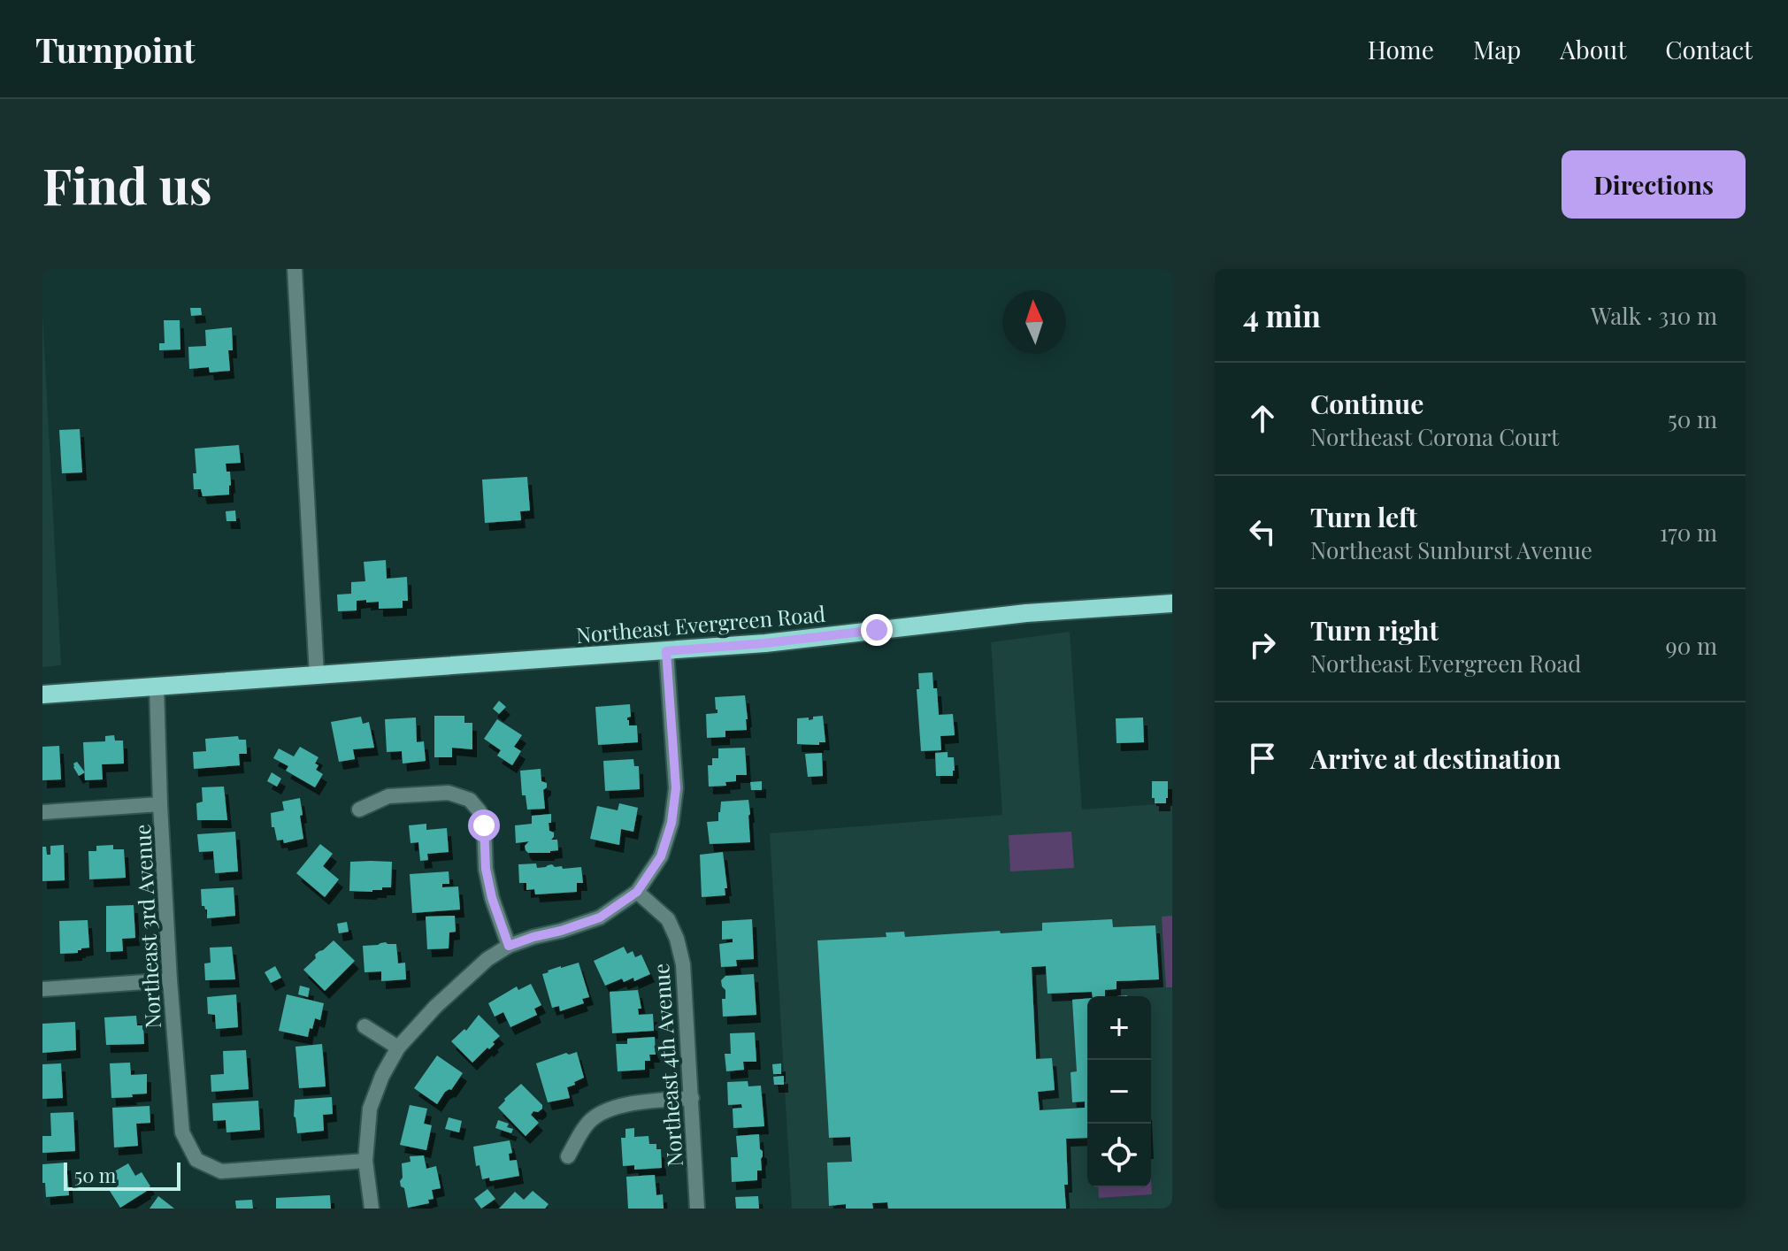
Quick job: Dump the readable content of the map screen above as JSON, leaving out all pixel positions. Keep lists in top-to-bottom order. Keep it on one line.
{"streets":{"main road":["Northeast Evergreen Road"],"street":["Northeast 3rd Avenue","Northeast 4th Avenue"]},"crossings":[["Northeast Evergreen Road","Northeast 3rd Avenue"]],"scale_bar":"50 m","north":"top","page":{"header":"Turnpoint","nav":["Home","Map","About","Contact"],"buttons":"Directions","title":"Find us","heading":["4 min","Walk · 310 m"],"list":[["Continue","Northeast Corona Court","50 m"],["Turn left","Northeast Sunburst Avenue","170 m"],["Turn right","Northeast Evergreen Road","90 m"],"Arrive at destination"],"map_buttons":["+","−"],"scale":"50 m"}}
